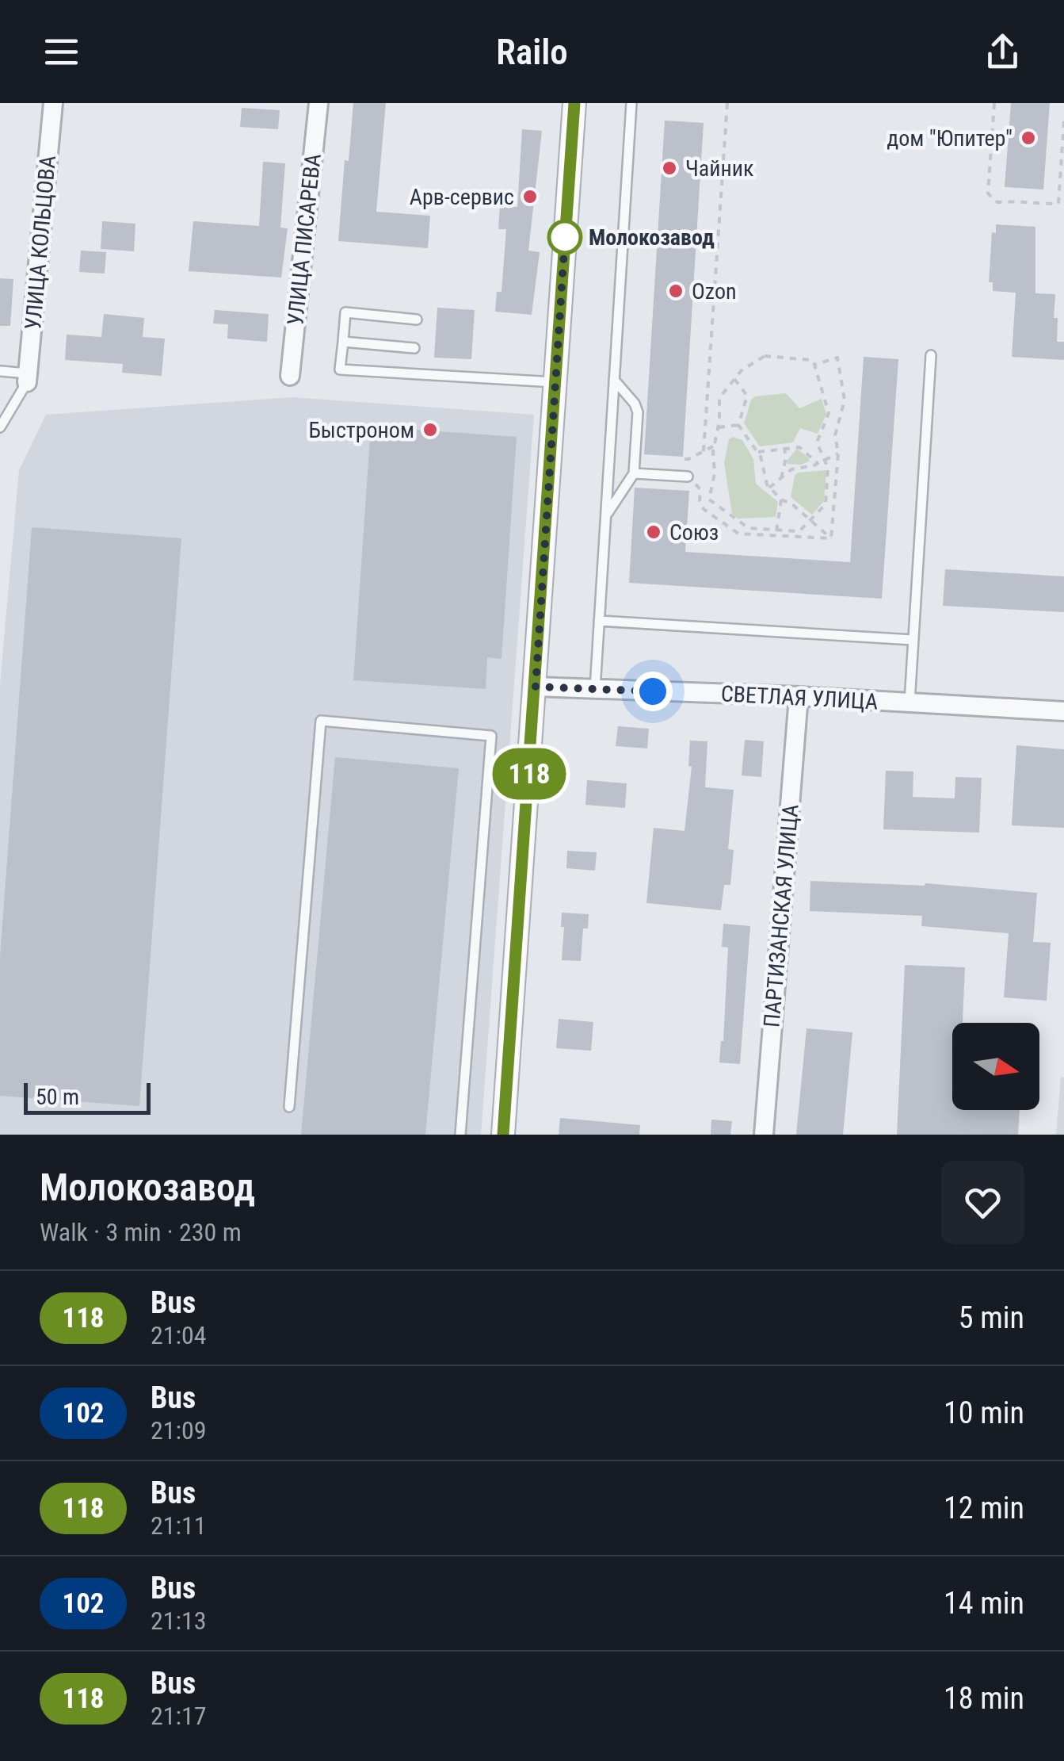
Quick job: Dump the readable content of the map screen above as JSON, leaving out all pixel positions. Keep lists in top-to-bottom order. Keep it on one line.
{"streets":{"street":["УЛИЦА ПИСАРЕВА","УЛИЦА КОЛЬЦОВА","СВЕТЛАЯ УЛИЦА","ПАРТИЗАНСКАЯ УЛИЦА"]},"crossings":[["СВЕТЛАЯ УЛИЦА","ПАРТИЗАНСКАЯ УЛИЦА"]],"places":["дом \"Юпитер\"","Чайник","Арв-сервис","Молокозавод","Ozon","Быстроном","Союз"],"lines":["bus line 118"],"scale_bar":"50 m","north":"right","page":{"header":"Railo","on_map":"118","scale":"50 m","heading":["Молокозавод","Walk · 3 min · 230 m"],"list":[{"mark":"118","name":"Bus","note":"21:04","value":"5 min"},{"mark":"102","name":"Bus","note":"21:09","value":"10 min"},{"mark":"118","name":"Bus","note":"21:11","value":"12 min"},{"mark":"102","name":"Bus","note":"21:13","value":"14 min"},{"mark":"118","name":"Bus","note":"21:17","value":"18 min"}]}}
